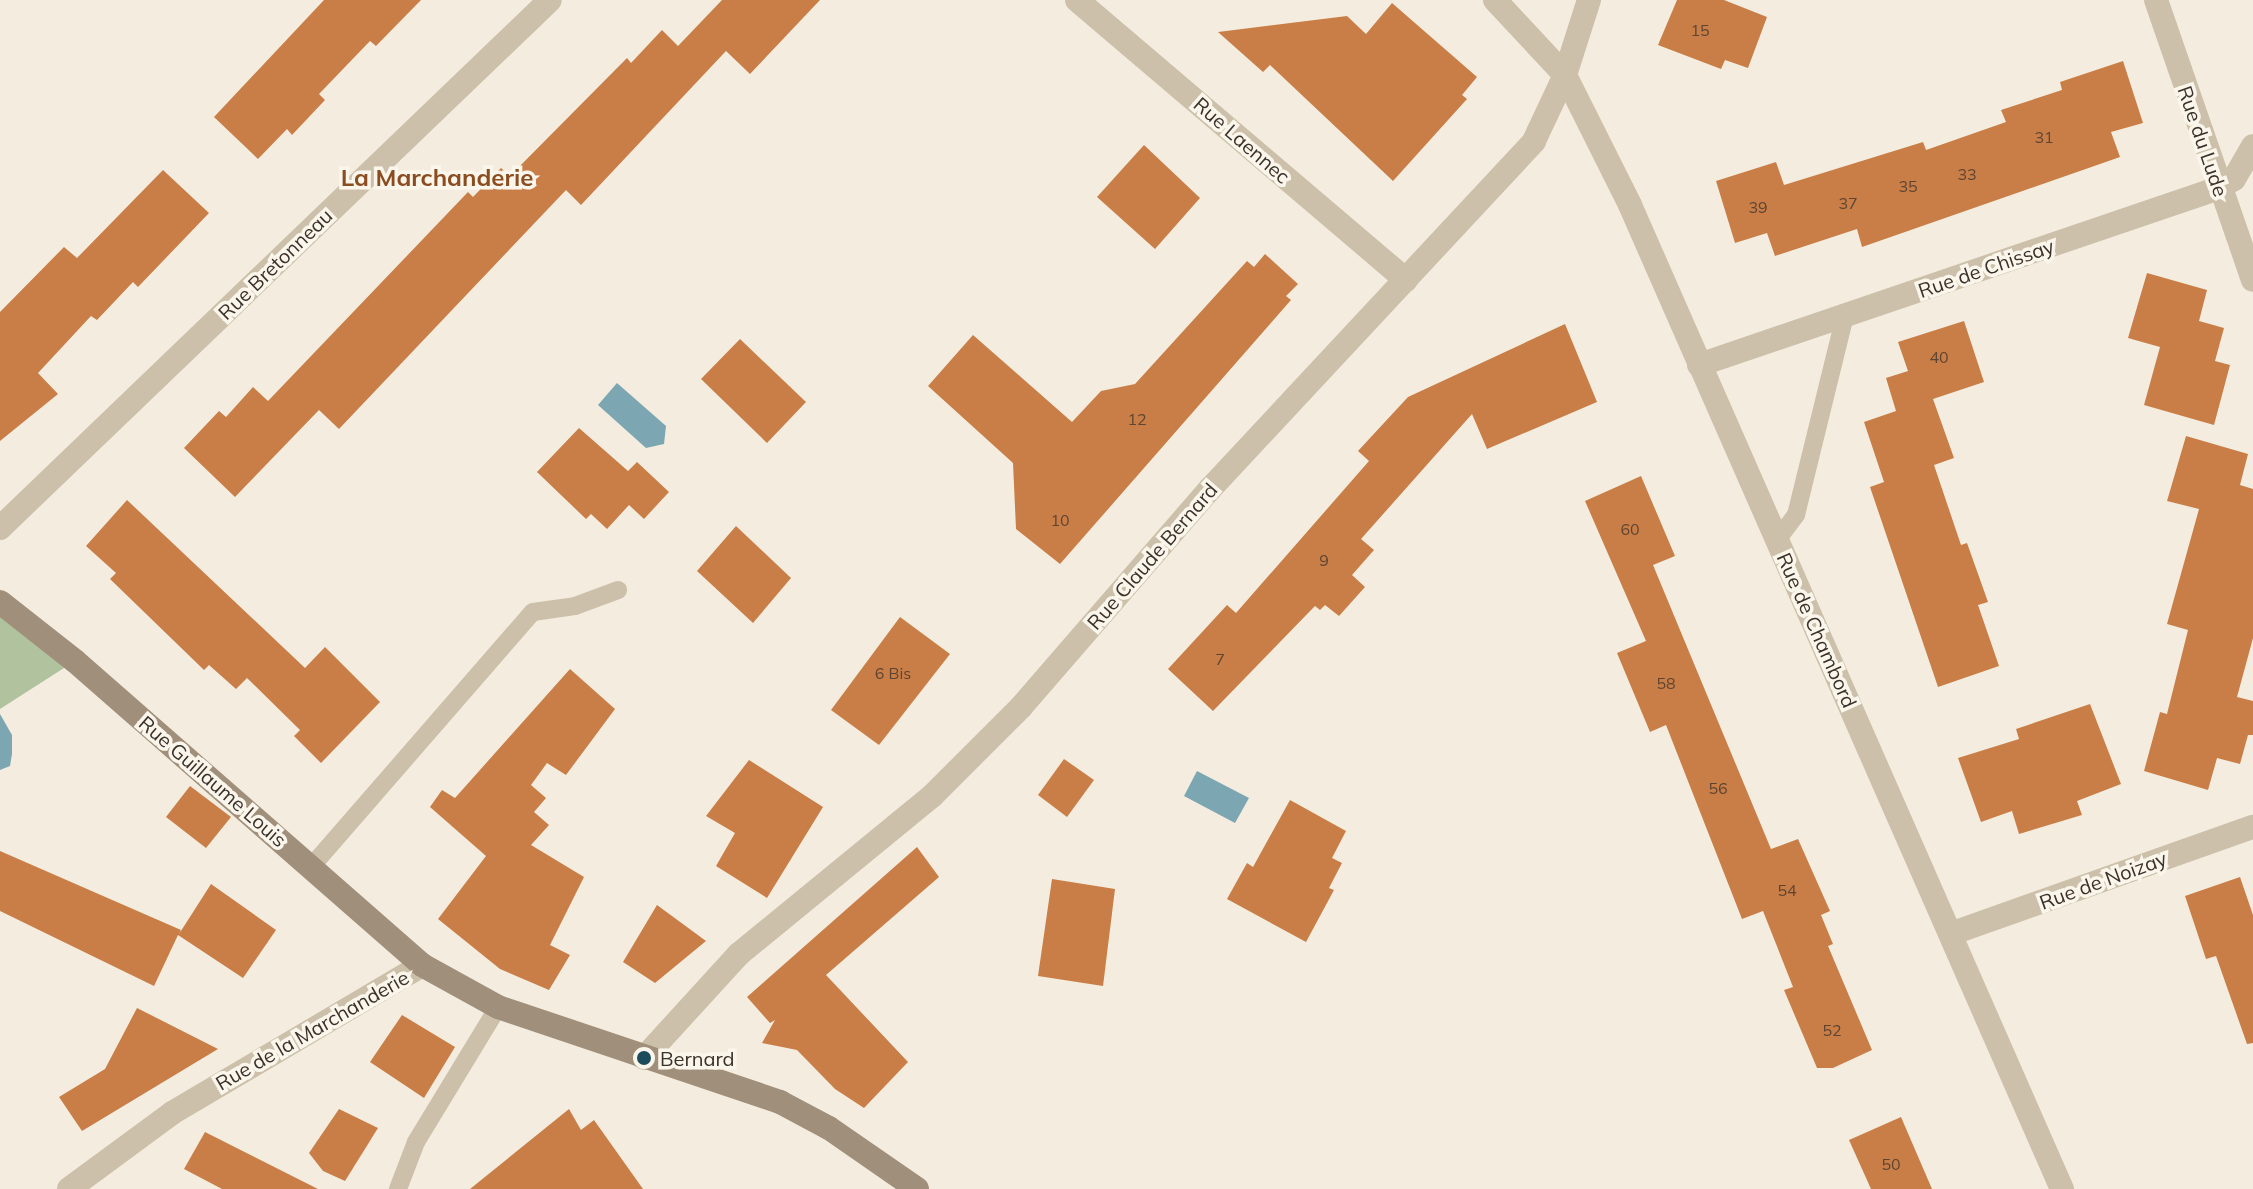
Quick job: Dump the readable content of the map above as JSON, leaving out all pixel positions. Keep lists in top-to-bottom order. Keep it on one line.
{"streets":{"street":["Rue Laennec","Rue du Lude","Rue Bretonneau","Rue de Chissay","Rue Claude Bernard","Rue de Chambord","Rue Guillaume Louis","Rue de Noizay","Rue de la Marchanderie"]},"crossings":[["Rue Laennec","Rue Claude Bernard"],["Rue du Lude","Rue de Chissay"],["Rue de Chissay","Rue de Chambord"],["Rue Claude Bernard","Rue de Chambord"],["Rue Claude Bernard","Rue de la Marchanderie"],["Rue de Chambord","Rue de Noizay"],["Rue Guillaume Louis","Rue de la Marchanderie"]],"districts":["La Marchanderie"],"places":["Bernard"],"house_numbers":["15","31","33","35","37","39","40","12","10","60","9","7","6 Bis","58","56","54","52","50"]}
